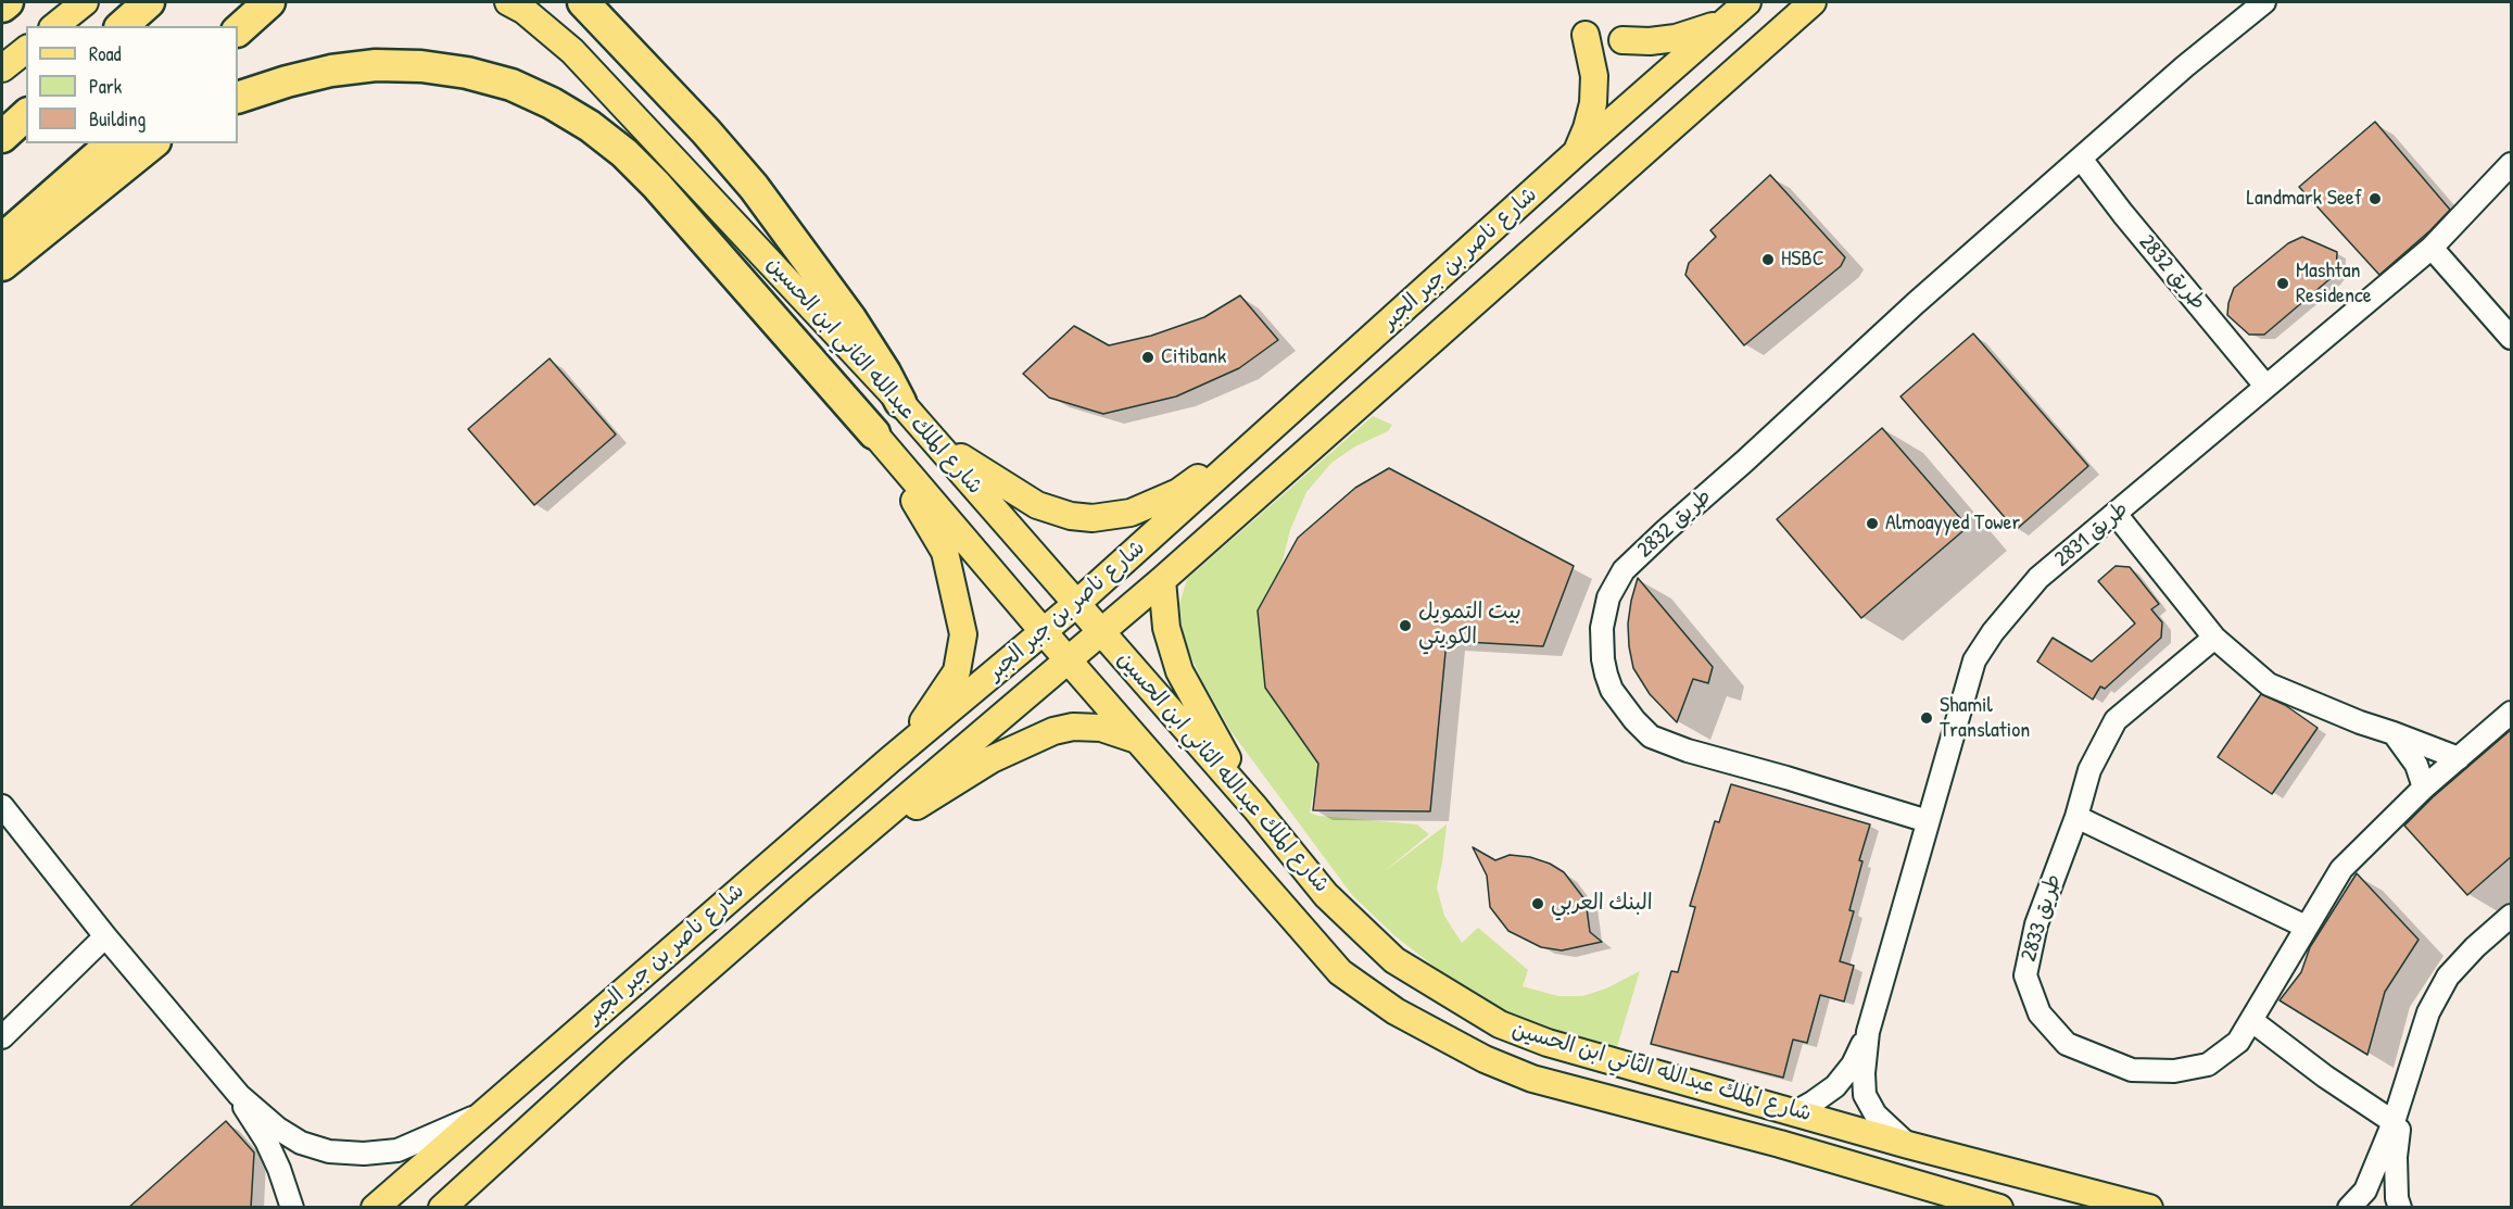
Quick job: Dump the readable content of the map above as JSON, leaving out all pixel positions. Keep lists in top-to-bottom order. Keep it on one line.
{"streets":{"main road":["شارع ناصر بن جبر الجبر","شارع الملك عبدالله الثاني ابن الحسين"],"street":["طريق 2832","طريق 2831","طريق 2833"]},"crossings":[["شارع ناصر بن جبر الجبر","شارع الملك عبدالله الثاني ابن الحسين"],["طريق 2832","طريق 2831"],["شارع الملك عبدالله الثاني ابن الحسين","طريق 2831"]],"places":["Landmark Seef","HSBC","Mashtan Residence","Citibank","Almoayyed Tower","بيت التمويل الكويتي","Shamil Translation","البنك العربي"],"legend":["Road","Park","Building"]}
